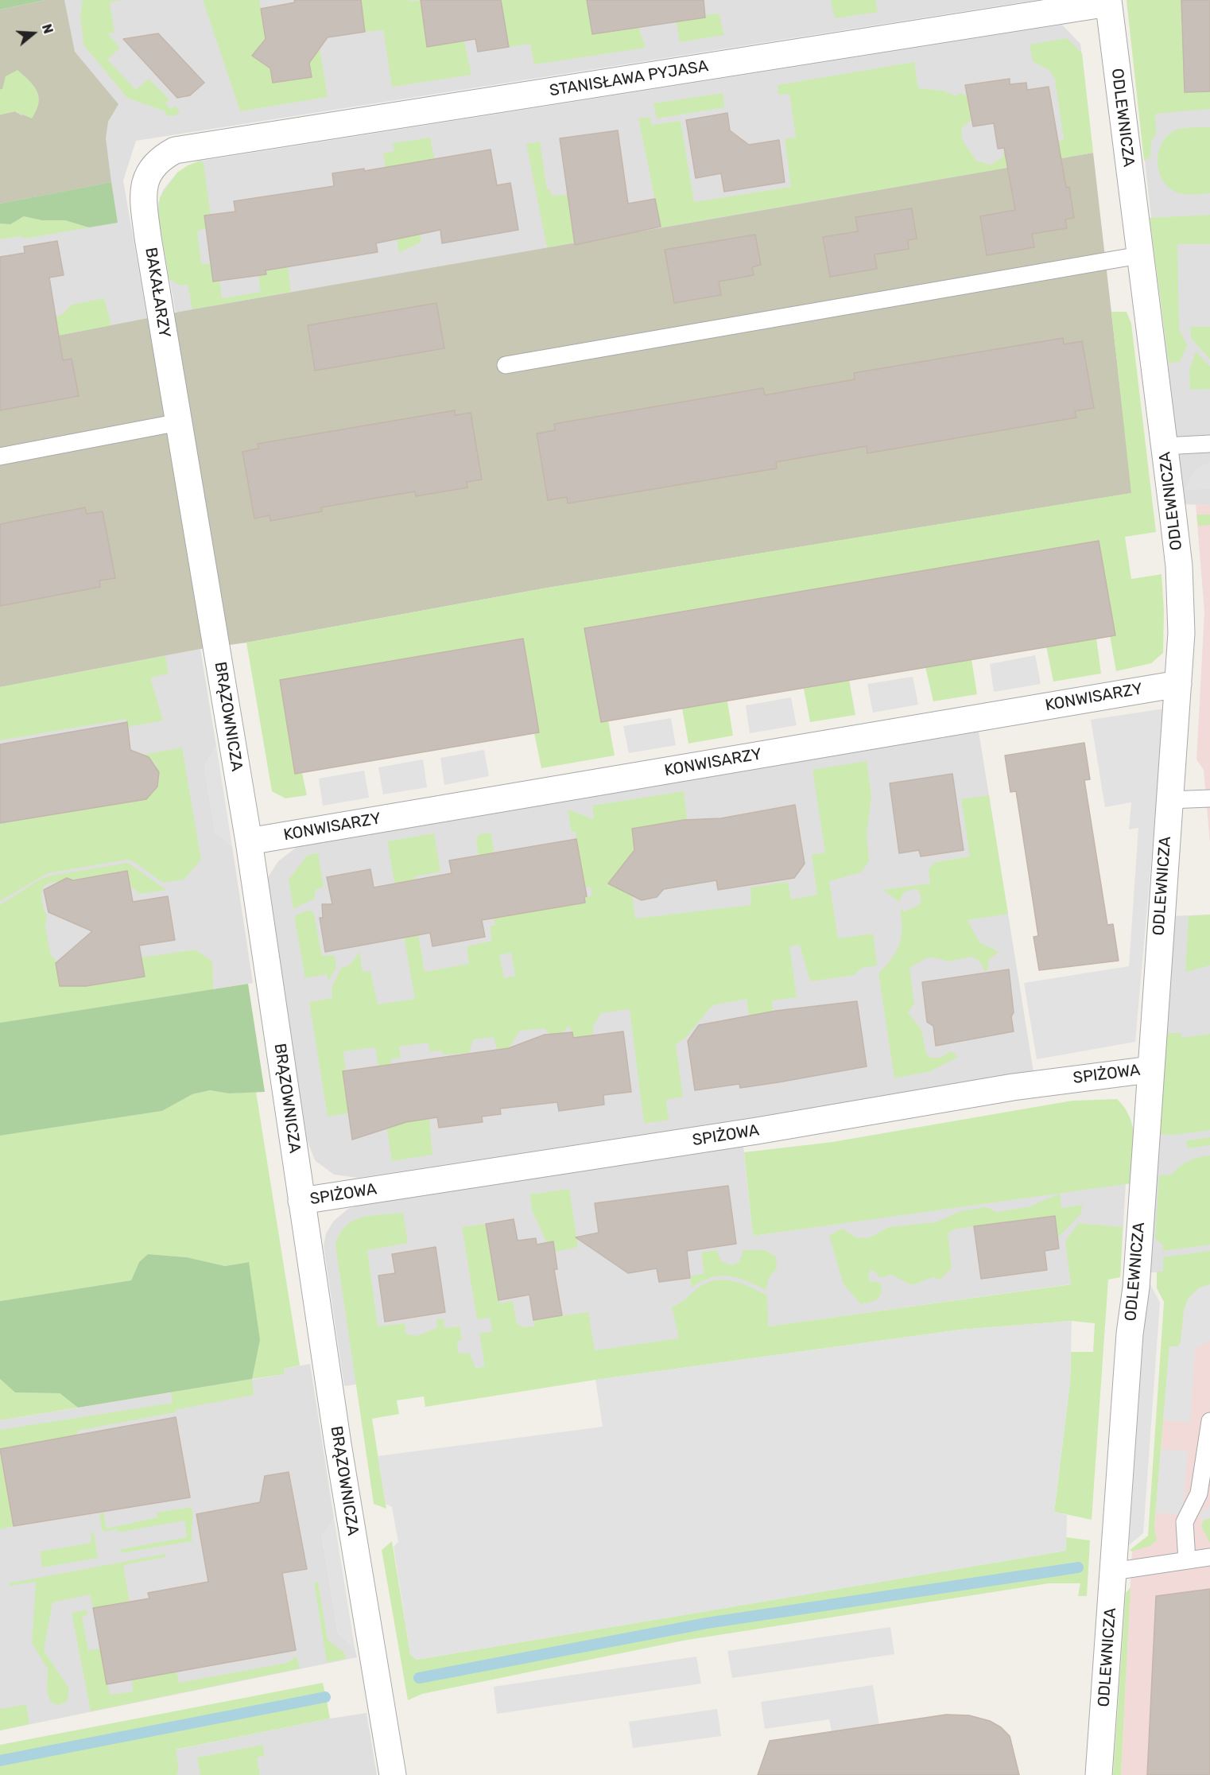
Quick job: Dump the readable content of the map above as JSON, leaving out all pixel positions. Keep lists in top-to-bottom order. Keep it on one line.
{"streets":{"street":["STANISŁAWA PYJASA","ODLEWNICZA","BAKAŁARZY","KONWISARZY","BRĄZOWNICZA","SPIŻOWA"]},"crossings":[["STANISŁAWA PYJASA","ODLEWNICZA"],["STANISŁAWA PYJASA","BAKAŁARZY"],["ODLEWNICZA","KONWISARZY"],["ODLEWNICZA","SPIŻOWA"],["BAKAŁARZY","BRĄZOWNICZA"],["KONWISARZY","BRĄZOWNICZA"],["BRĄZOWNICZA","SPIŻOWA"]],"north":"right"}
